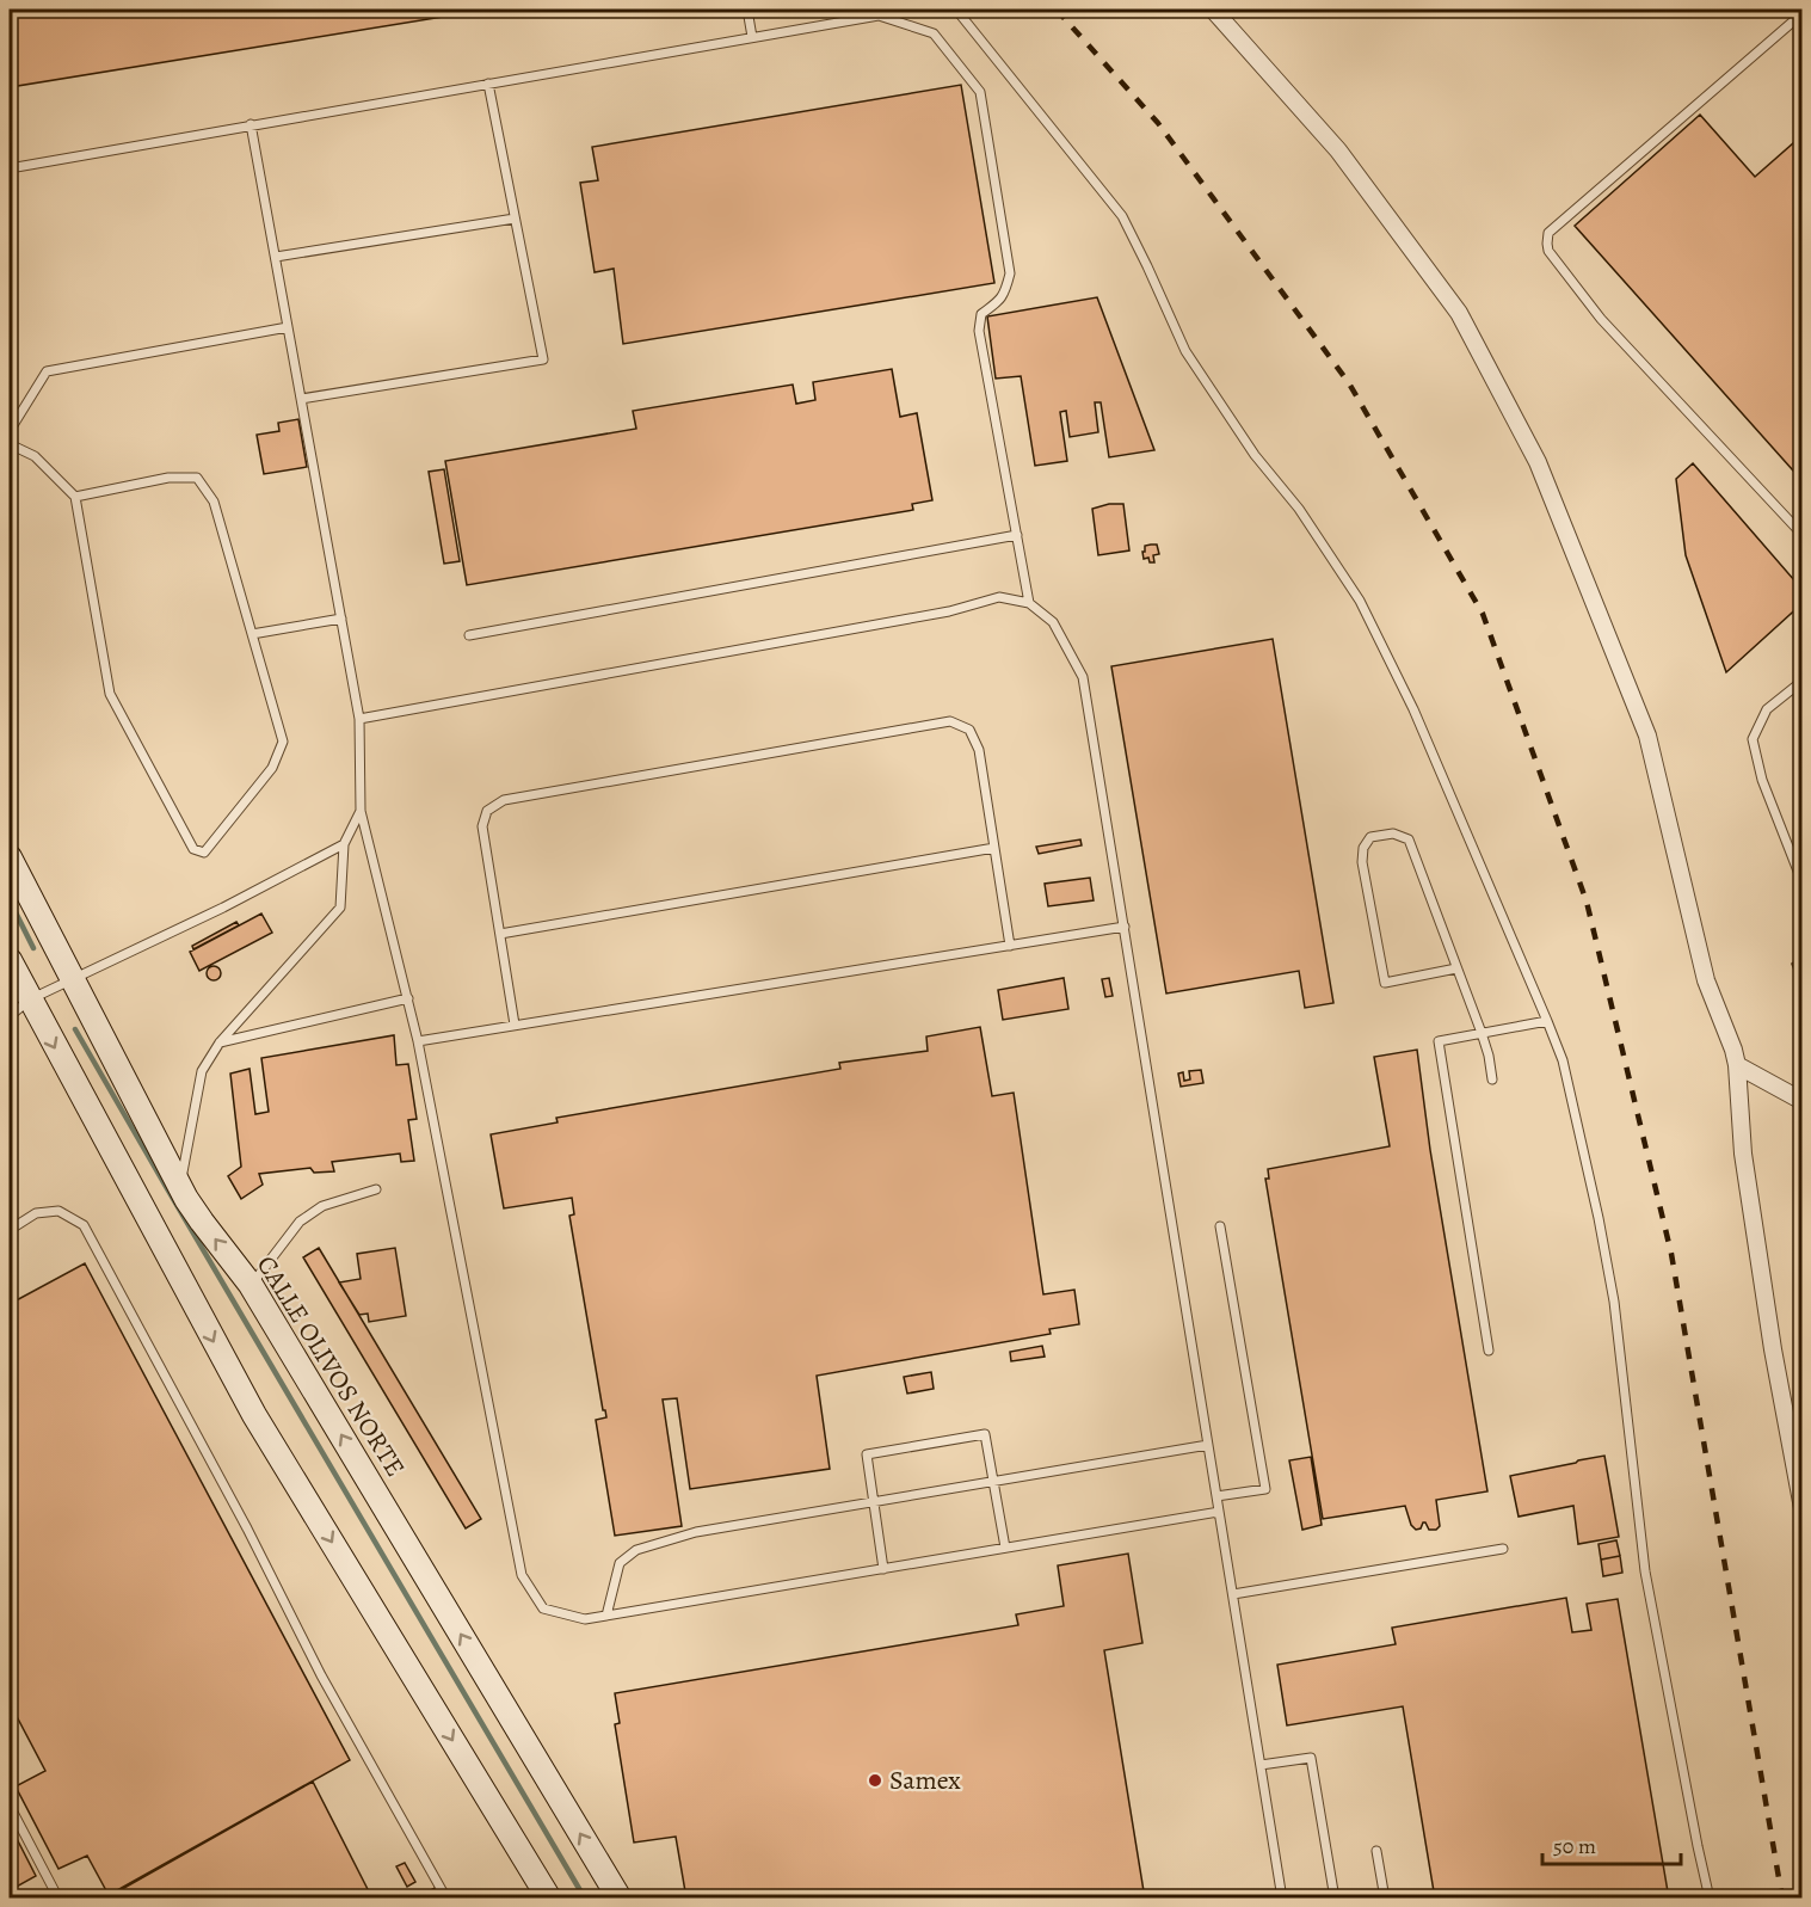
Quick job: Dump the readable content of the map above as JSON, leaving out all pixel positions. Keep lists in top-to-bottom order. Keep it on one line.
{"streets":{"main road":["CALLE OLIVOS NORTE"]},"places":["Samex"],"scale_bar":"50 m"}
